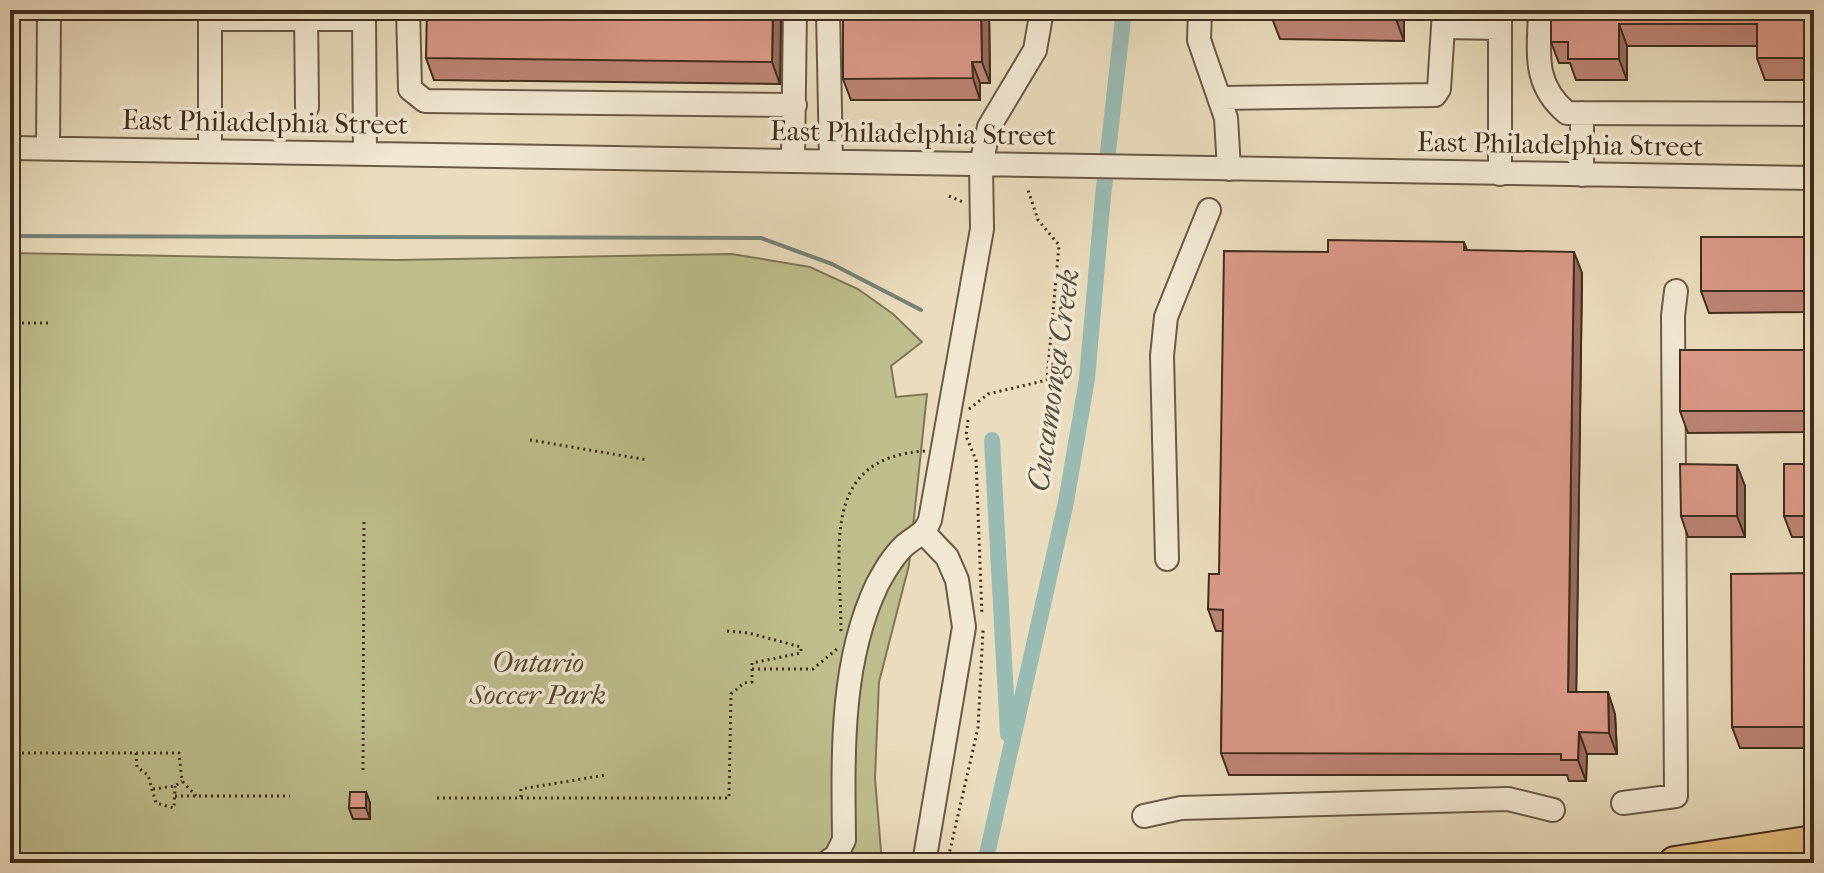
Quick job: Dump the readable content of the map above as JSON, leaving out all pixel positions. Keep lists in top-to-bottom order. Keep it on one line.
{"streets":{"street":["East Philadelphia Street"]},"water":["Cucamonga Creek"],"parks":["Ontario Soccer Park"]}
